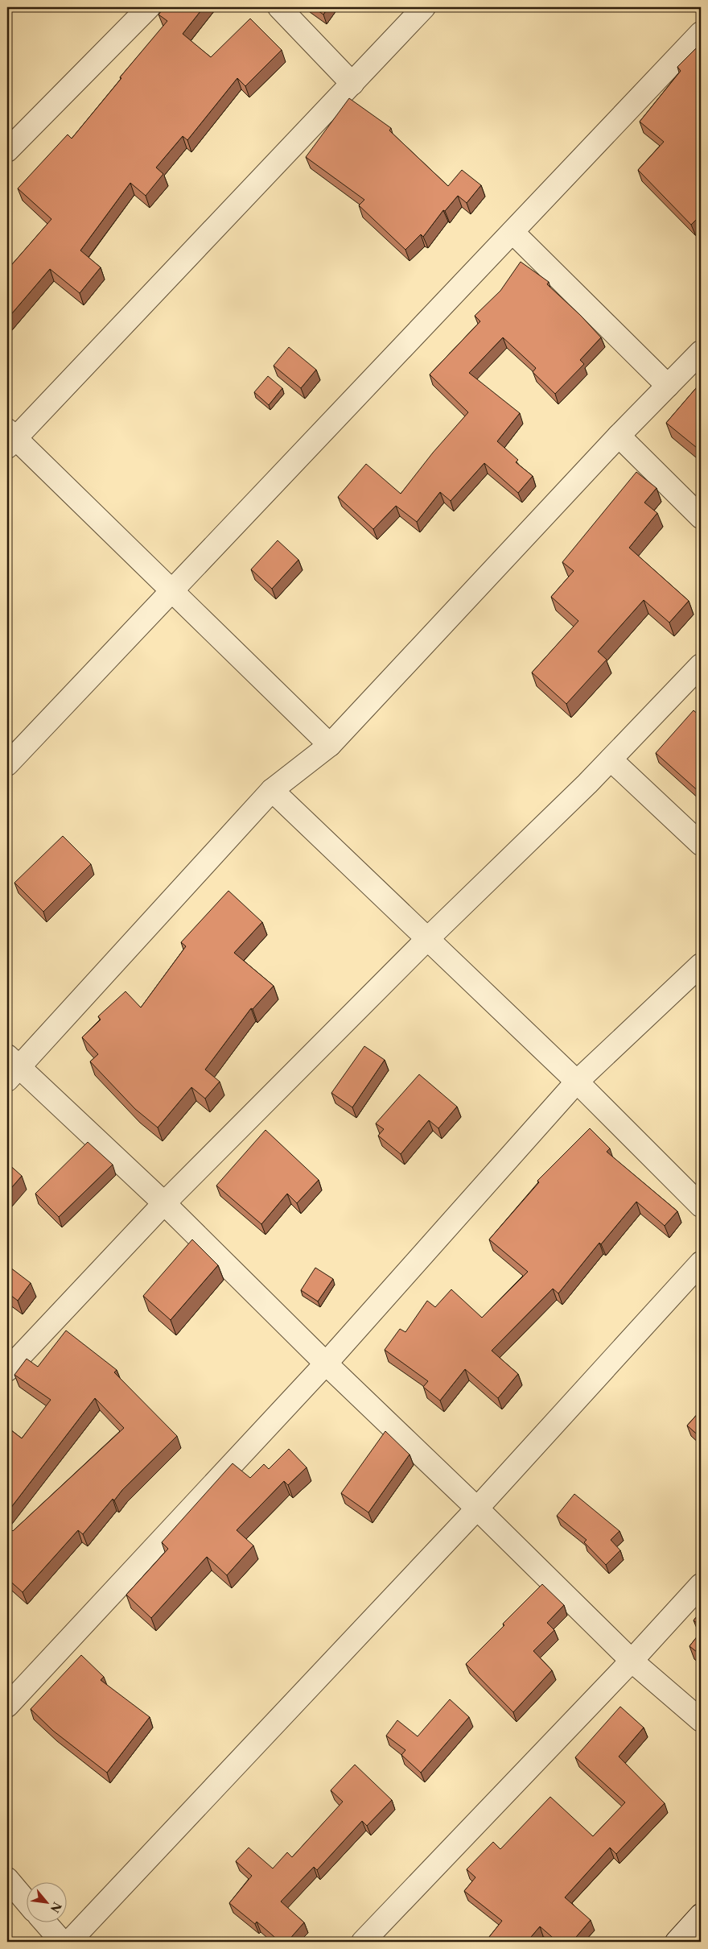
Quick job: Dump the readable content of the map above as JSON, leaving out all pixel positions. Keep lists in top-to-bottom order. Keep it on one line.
{"north":"bottom right"}
